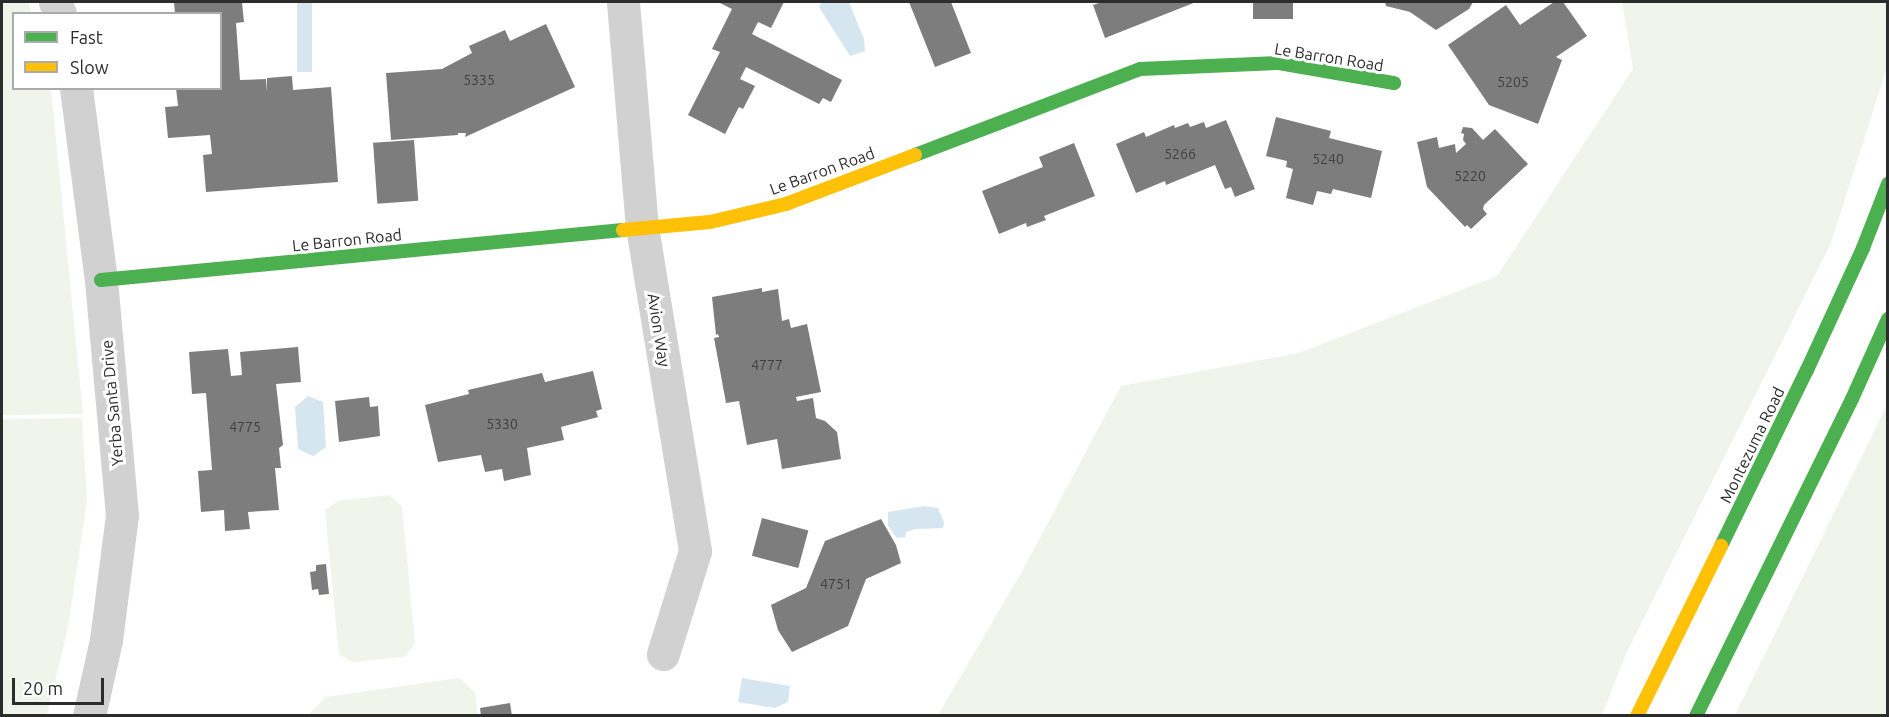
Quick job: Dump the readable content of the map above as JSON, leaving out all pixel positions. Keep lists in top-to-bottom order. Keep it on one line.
{"streets":{"street":["Le Barron Road","Avion Way","Yerba Santa Drive","Montezuma Road"]},"crossings":[["Le Barron Road","Avion Way"],["Le Barron Road","Yerba Santa Drive"]],"house_numbers":["5335","5205","5266","5240","5220","4777","5330","4775","4751"],"legend":["Fast","Slow"],"scale_bar":"20 m"}
